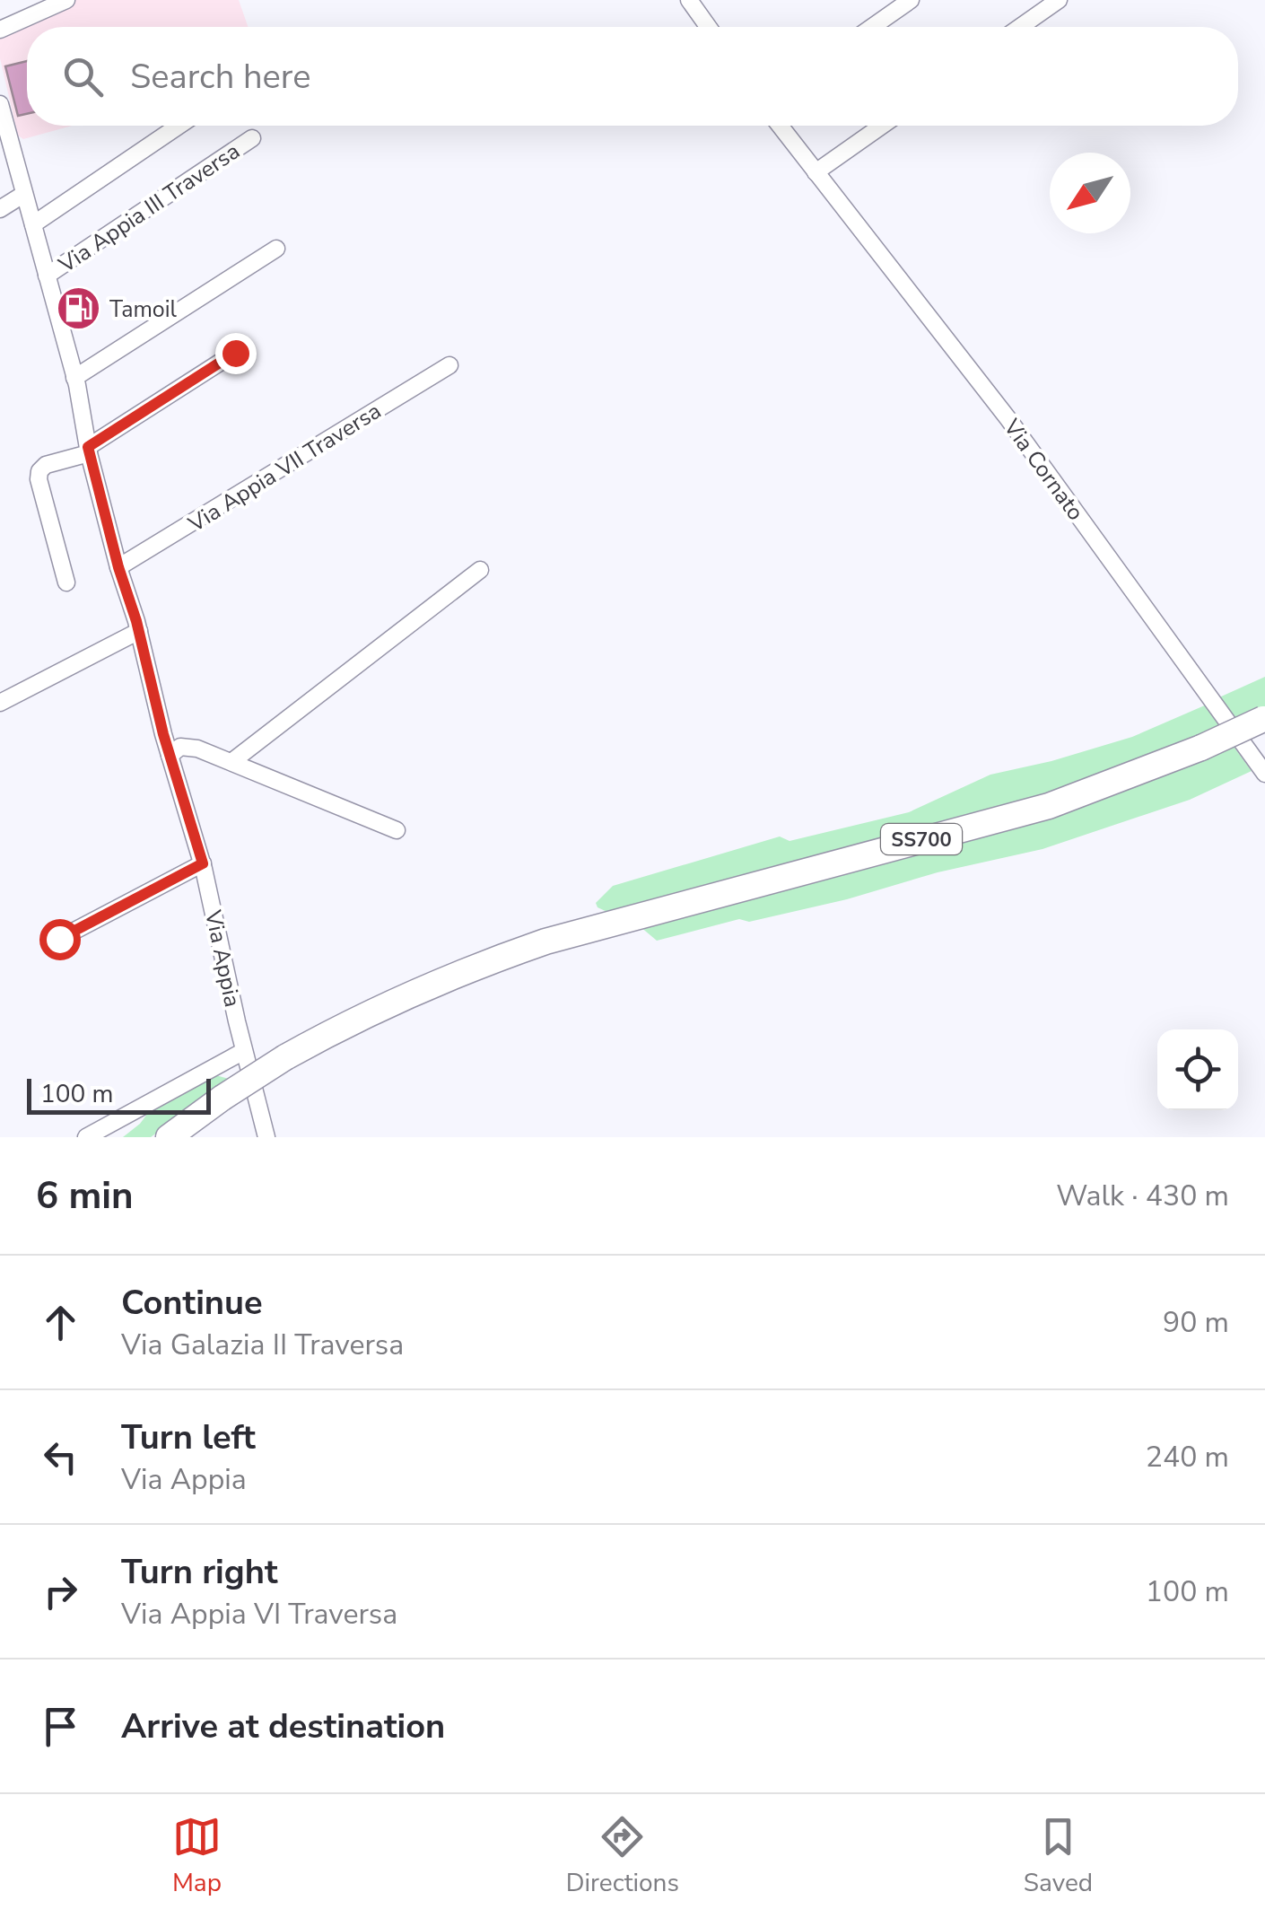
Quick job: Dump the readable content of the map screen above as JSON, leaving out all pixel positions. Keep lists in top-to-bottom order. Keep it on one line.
{"streets":{"highway":["SS700"],"street":["Via Appia III Traversa","Via Appia VII Traversa","Via Cornato","Via Appia"]},"crossings":[["Via Appia III Traversa","Via Appia"],["Via Appia VII Traversa","Via Appia"]],"places":{"fuel station":["Tamoil"]},"scale_bar":"100 m","north":"bottom left","page":{"search":"Search here","scale":"100 m","heading":["6 min","Walk · 430 m"],"list":[["Continue","Via Galazia II Traversa","90 m"],["Turn left","Via Appia","240 m"],["Turn right","Via Appia VI Traversa","100 m"],"Arrive at destination"],"nav":["Map","Directions","Saved"]}}
